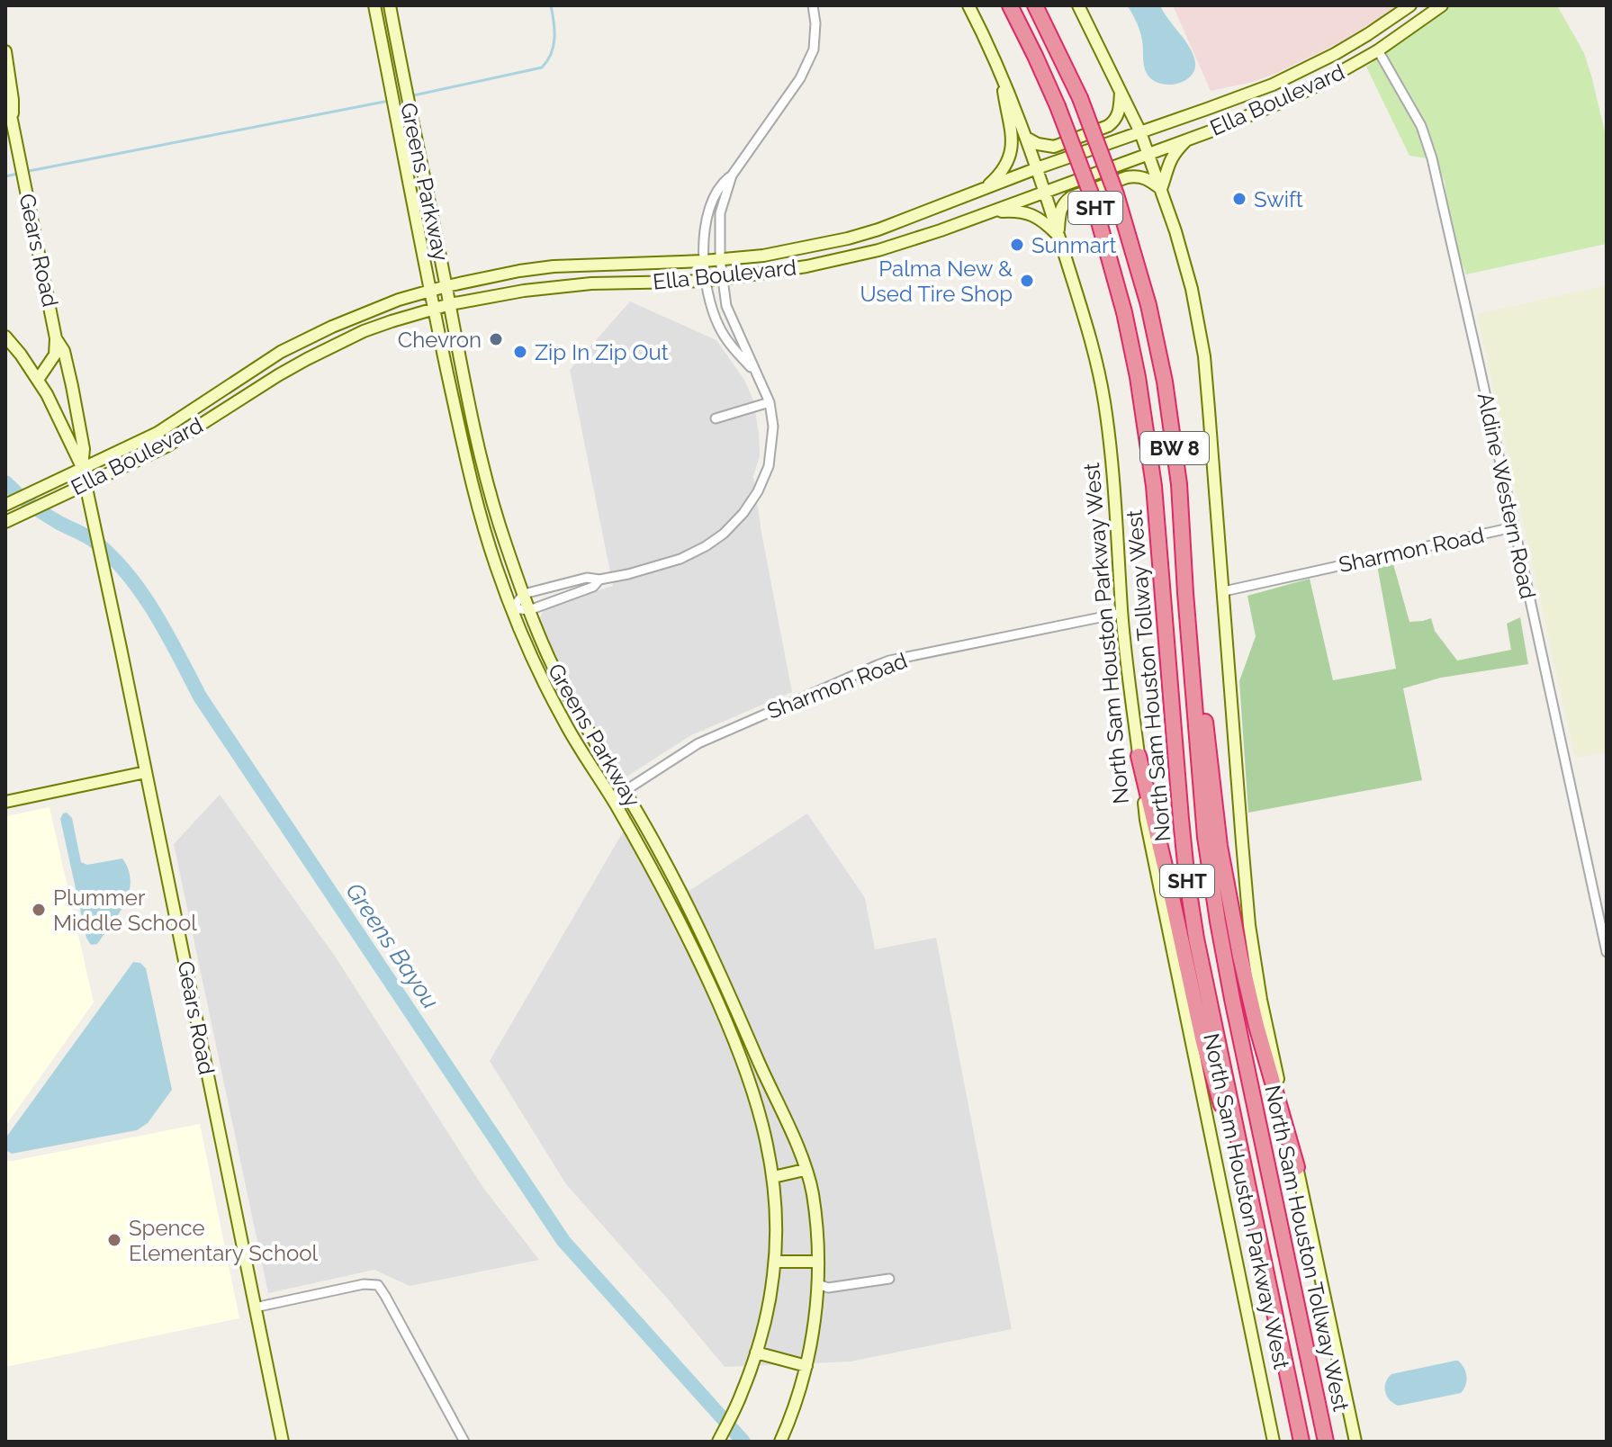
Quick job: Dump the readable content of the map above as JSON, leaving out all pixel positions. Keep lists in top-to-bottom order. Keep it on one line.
{"streets":{"highway":["SHT","BW 8","North Sam Houston Tollway West"],"main road":["Ella Boulevard","Greens Parkway","Gears Road","North Sam Houston Parkway West"],"street":["Aldine Western Road","Sharmon Road"]},"crossings":[["Ella Boulevard","Greens Parkway"],["Ella Boulevard","Gears Road"],["Ella Boulevard","Aldine Western Road"],["Ella Boulevard","North Sam Houston Parkway West"],["Greens Parkway","Sharmon Road"],["BW 8","North Sam Houston Tollway West"],["Aldine Western Road","Sharmon Road"],["Sharmon Road","North Sam Houston Parkway West"]],"water":["Greens Bayou"],"places":["Swift","Sunmart","Palma New & Used Tire Shop","Chevron","Zip In Zip Out","Plummer Middle School","Spence Elementary School"]}
